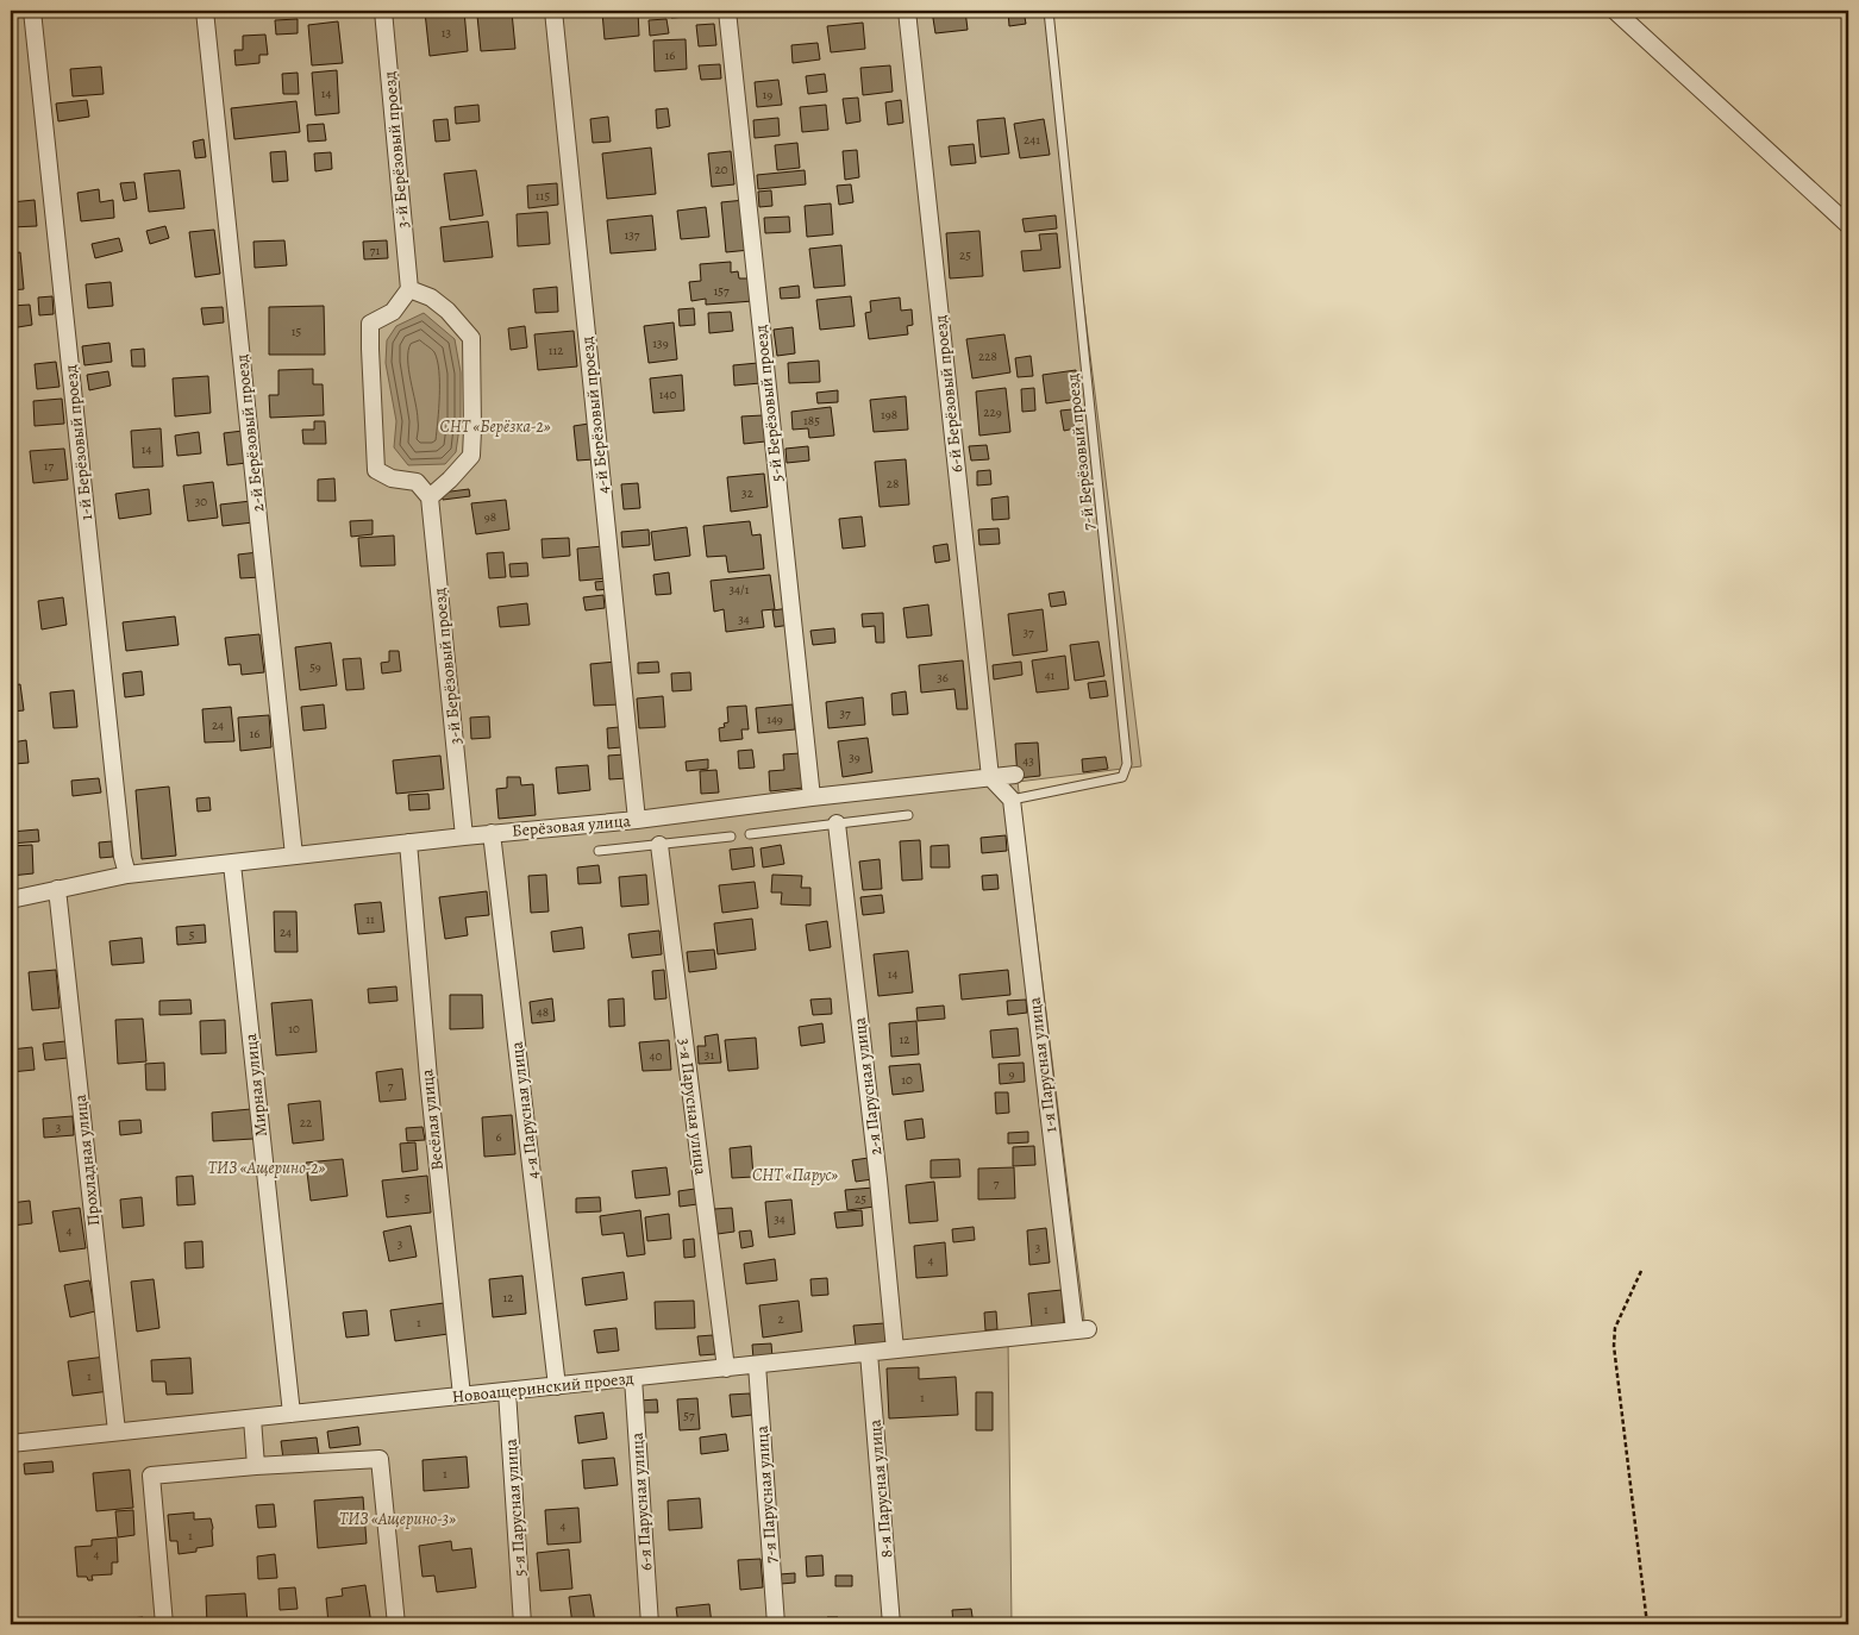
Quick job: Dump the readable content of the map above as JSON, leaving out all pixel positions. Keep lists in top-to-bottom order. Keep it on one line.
{"streets":{"street":["3-й Берёзовый проезд","6-й Берёзовый проезд","5-й Берёзовый проезд","4-й Берёзовый проезд","2-й Берёзовый проезд","1-й Берёзовый проезд","Берёзовая улица","1-я Парусная улица","Мирная улица","2-я Парусная улица","3-я Парусная улица","4-я Парусная улица","Весёлая улица","Прохладная улица","Новоащеринский проезд","8-я Парусная улица","7-я Парусная улица","6-я Парусная улица","5-я Парусная улица"],"lane":["7-й Берёзовый проезд"]},"crossings":[["3-й Берёзовый проезд","Берёзовая улица"],["6-й Берёзовый проезд","Берёзовая улица"],["5-й Берёзовый проезд","Берёзовая улица"],["4-й Берёзовый проезд","Берёзовая улица"],["2-й Берёзовый проезд","Берёзовая улица"],["1-й Берёзовый проезд","Берёзовая улица"],["7-й Берёзовый проезд","1-я Парусная улица"],["Берёзовая улица","Мирная улица"],["Берёзовая улица","4-я Парусная улица"],["Берёзовая улица","Весёлая улица"],["Берёзовая улица","Прохладная улица"],["1-я Парусная улица","Новоащеринский проезд"],["Мирная улица","Новоащеринский проезд"],["2-я Парусная улица","Новоащеринский проезд"],["3-я Парусная улица","Новоащеринский проезд"],["4-я Парусная улица","Новоащеринский проезд"],["Весёлая улица","Новоащеринский проезд"],["Прохладная улица","Новоащеринский проезд"],["Новоащеринский проезд","8-я Парусная улица"],["Новоащеринский проезд","7-я Парусная улица"],["Новоащеринский проезд","6-я Парусная улица"],["Новоащеринский проезд","5-я Парусная улица"]],"parks":["СНТ «Берёзка-2»","ТИЗ «Ащерино-2»","СНТ «Парус»","ТИЗ «Ащерино-3»"],"house_numbers":["13","16","14","19","241","20","115","137","71","25","157","15","139","112","228","140","229","198","185","14","17","28","32","30","98","34/1","34","37","59","41","36","37","149","24","16","39","43","11","24","5","14","48","10","12","31","40","9","10","7","22","3","6","7","5","25","34","4","3","3","4","12","1","2","1","1","1","57","1","4","1","4"]}
